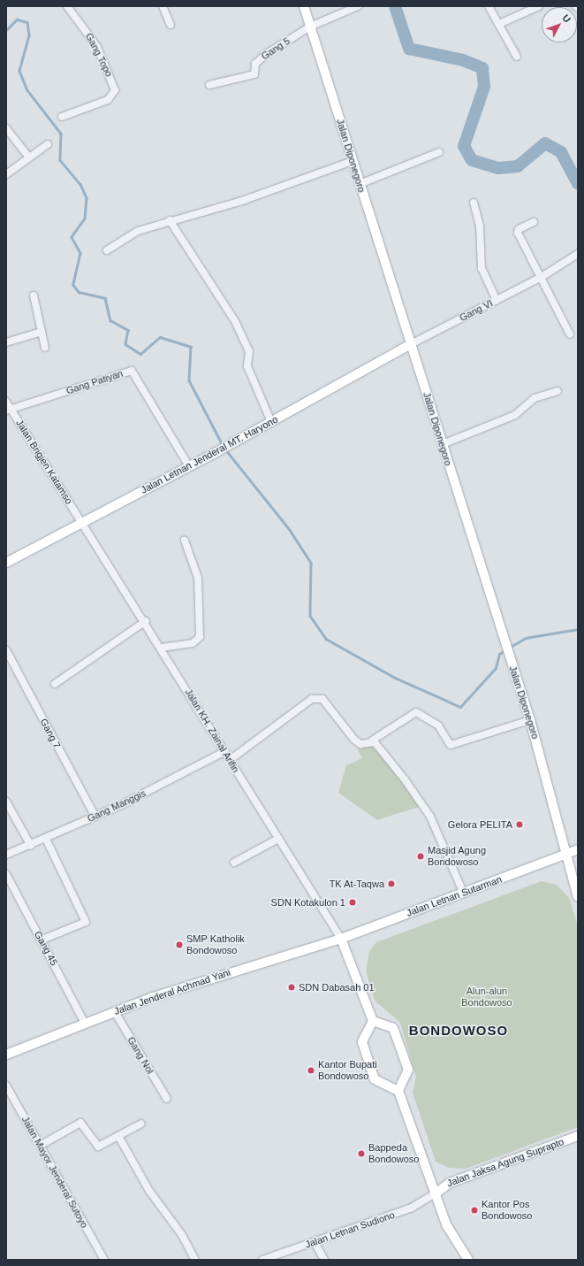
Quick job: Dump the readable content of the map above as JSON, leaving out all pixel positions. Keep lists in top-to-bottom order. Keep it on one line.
{"streets":{"main road":["Jalan Diponegoro","Jalan Letnan Jenderal MT. Haryono","Jalan Letnan Sutarman","Jalan Jenderal Achmad Yani","Jalan Jaksa Agung Suprapto"],"street":["Gang 5","Gang Topo","Gang VI","Gang Patiyan","Jalan Brigjen Katamso","Jalan KH. Zainal Arifin","Gang 7","Gang Manggis","Gang 45","Gang Nol","Jalan Mayor Jenderal Sutoyo","Jalan Letnan Sudiono"]},"crossings":[["Gang 5","Jalan Diponegoro"],["Jalan Diponegoro","Gang VI"],["Jalan Diponegoro","Jalan Letnan Jenderal MT. Haryono"],["Jalan Diponegoro","Jalan Letnan Sutarman"],["Gang VI","Jalan Letnan Jenderal MT. Haryono"],["Gang Patiyan","Jalan Letnan Jenderal MT. Haryono"],["Gang Patiyan","Jalan Brigjen Katamso"],["Jalan Letnan Jenderal MT. Haryono","Jalan Brigjen Katamso"],["Jalan Letnan Jenderal MT. Haryono","Jalan KH. Zainal Arifin"],["Jalan Brigjen Katamso","Jalan KH. Zainal Arifin"],["Jalan KH. Zainal Arifin","Gang Manggis"],["Jalan KH. Zainal Arifin","Jalan Letnan Sutarman"],["Jalan KH. Zainal Arifin","Jalan Jenderal Achmad Yani"],["Gang 7","Gang Manggis"],["Jalan Letnan Sutarman","Jalan Jenderal Achmad Yani"],["Gang 45","Jalan Jenderal Achmad Yani"],["Jalan Jenderal Achmad Yani","Gang Nol"],["Jalan Jaksa Agung Suprapto","Jalan Letnan Sudiono"]],"districts":["BONDOWOSO"],"parks":["Alun-alun Bondowoso"],"places":["Gelora PELITA","Masjid Agung Bondowoso","TK At-Taqwa","SDN Kotakulon 1","SMP Katholik Bondowoso","SDN Dabasah 01","Kantor Bupati Bondowoso","Bappeda Bondowoso","Kantor Pos Bondowoso"],"north":"top right"}
